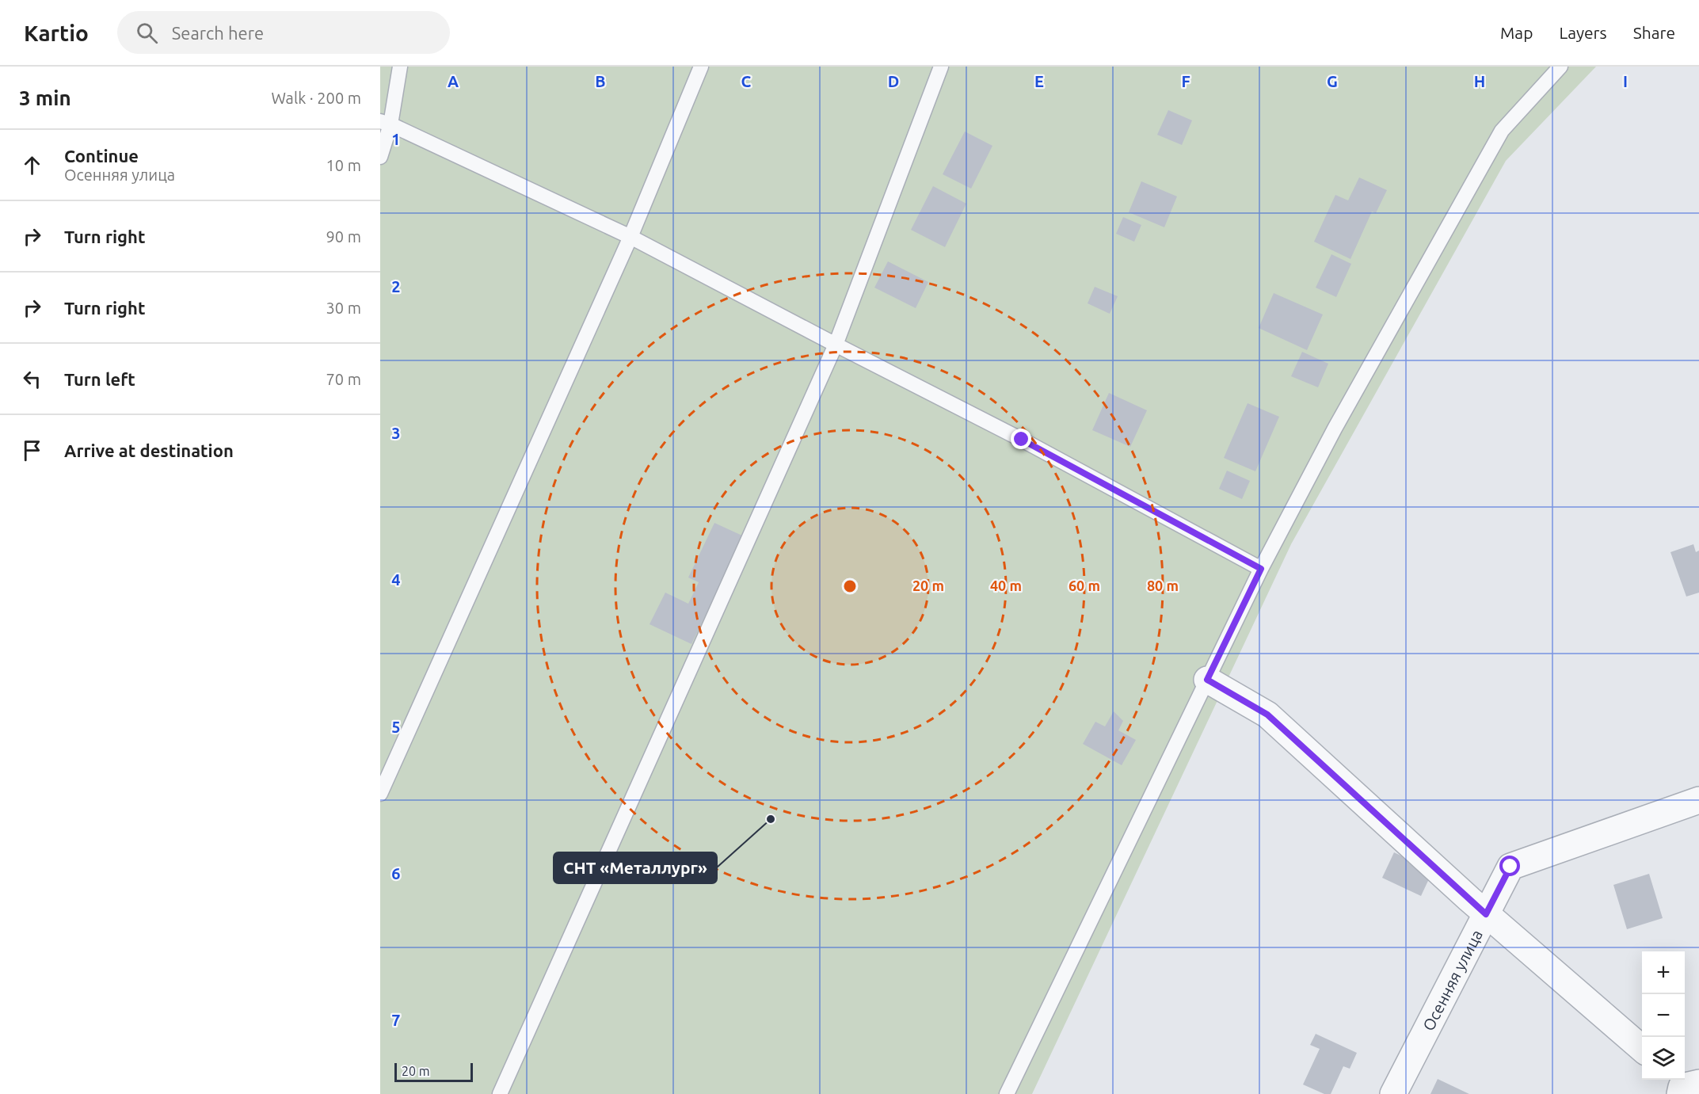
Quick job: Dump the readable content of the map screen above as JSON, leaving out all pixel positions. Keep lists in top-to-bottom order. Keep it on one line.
{"streets":{"street":["Осенняя улица"]},"places":["СНТ «Металлург»"],"scale_bar":"20 m","page":{"header":"Kartio","search":"Search here","nav":["Map","Layers","Share"],"heading":["3 min","Walk · 200 m"],"list":[["Continue","Осенняя улица","10 m"],["Turn right","90 m"],["Turn right","30 m"],["Turn left","70 m"],"Arrive at destination"],"map_buttons":["+","−"],"scale":"20 m"},"grid":{"columns":["A","B","C","D","E","F","G","H","I"],"rows":["1","2","3","4","5","6","7"]},"rings":["20 m","40 m","60 m","80 m"]}
